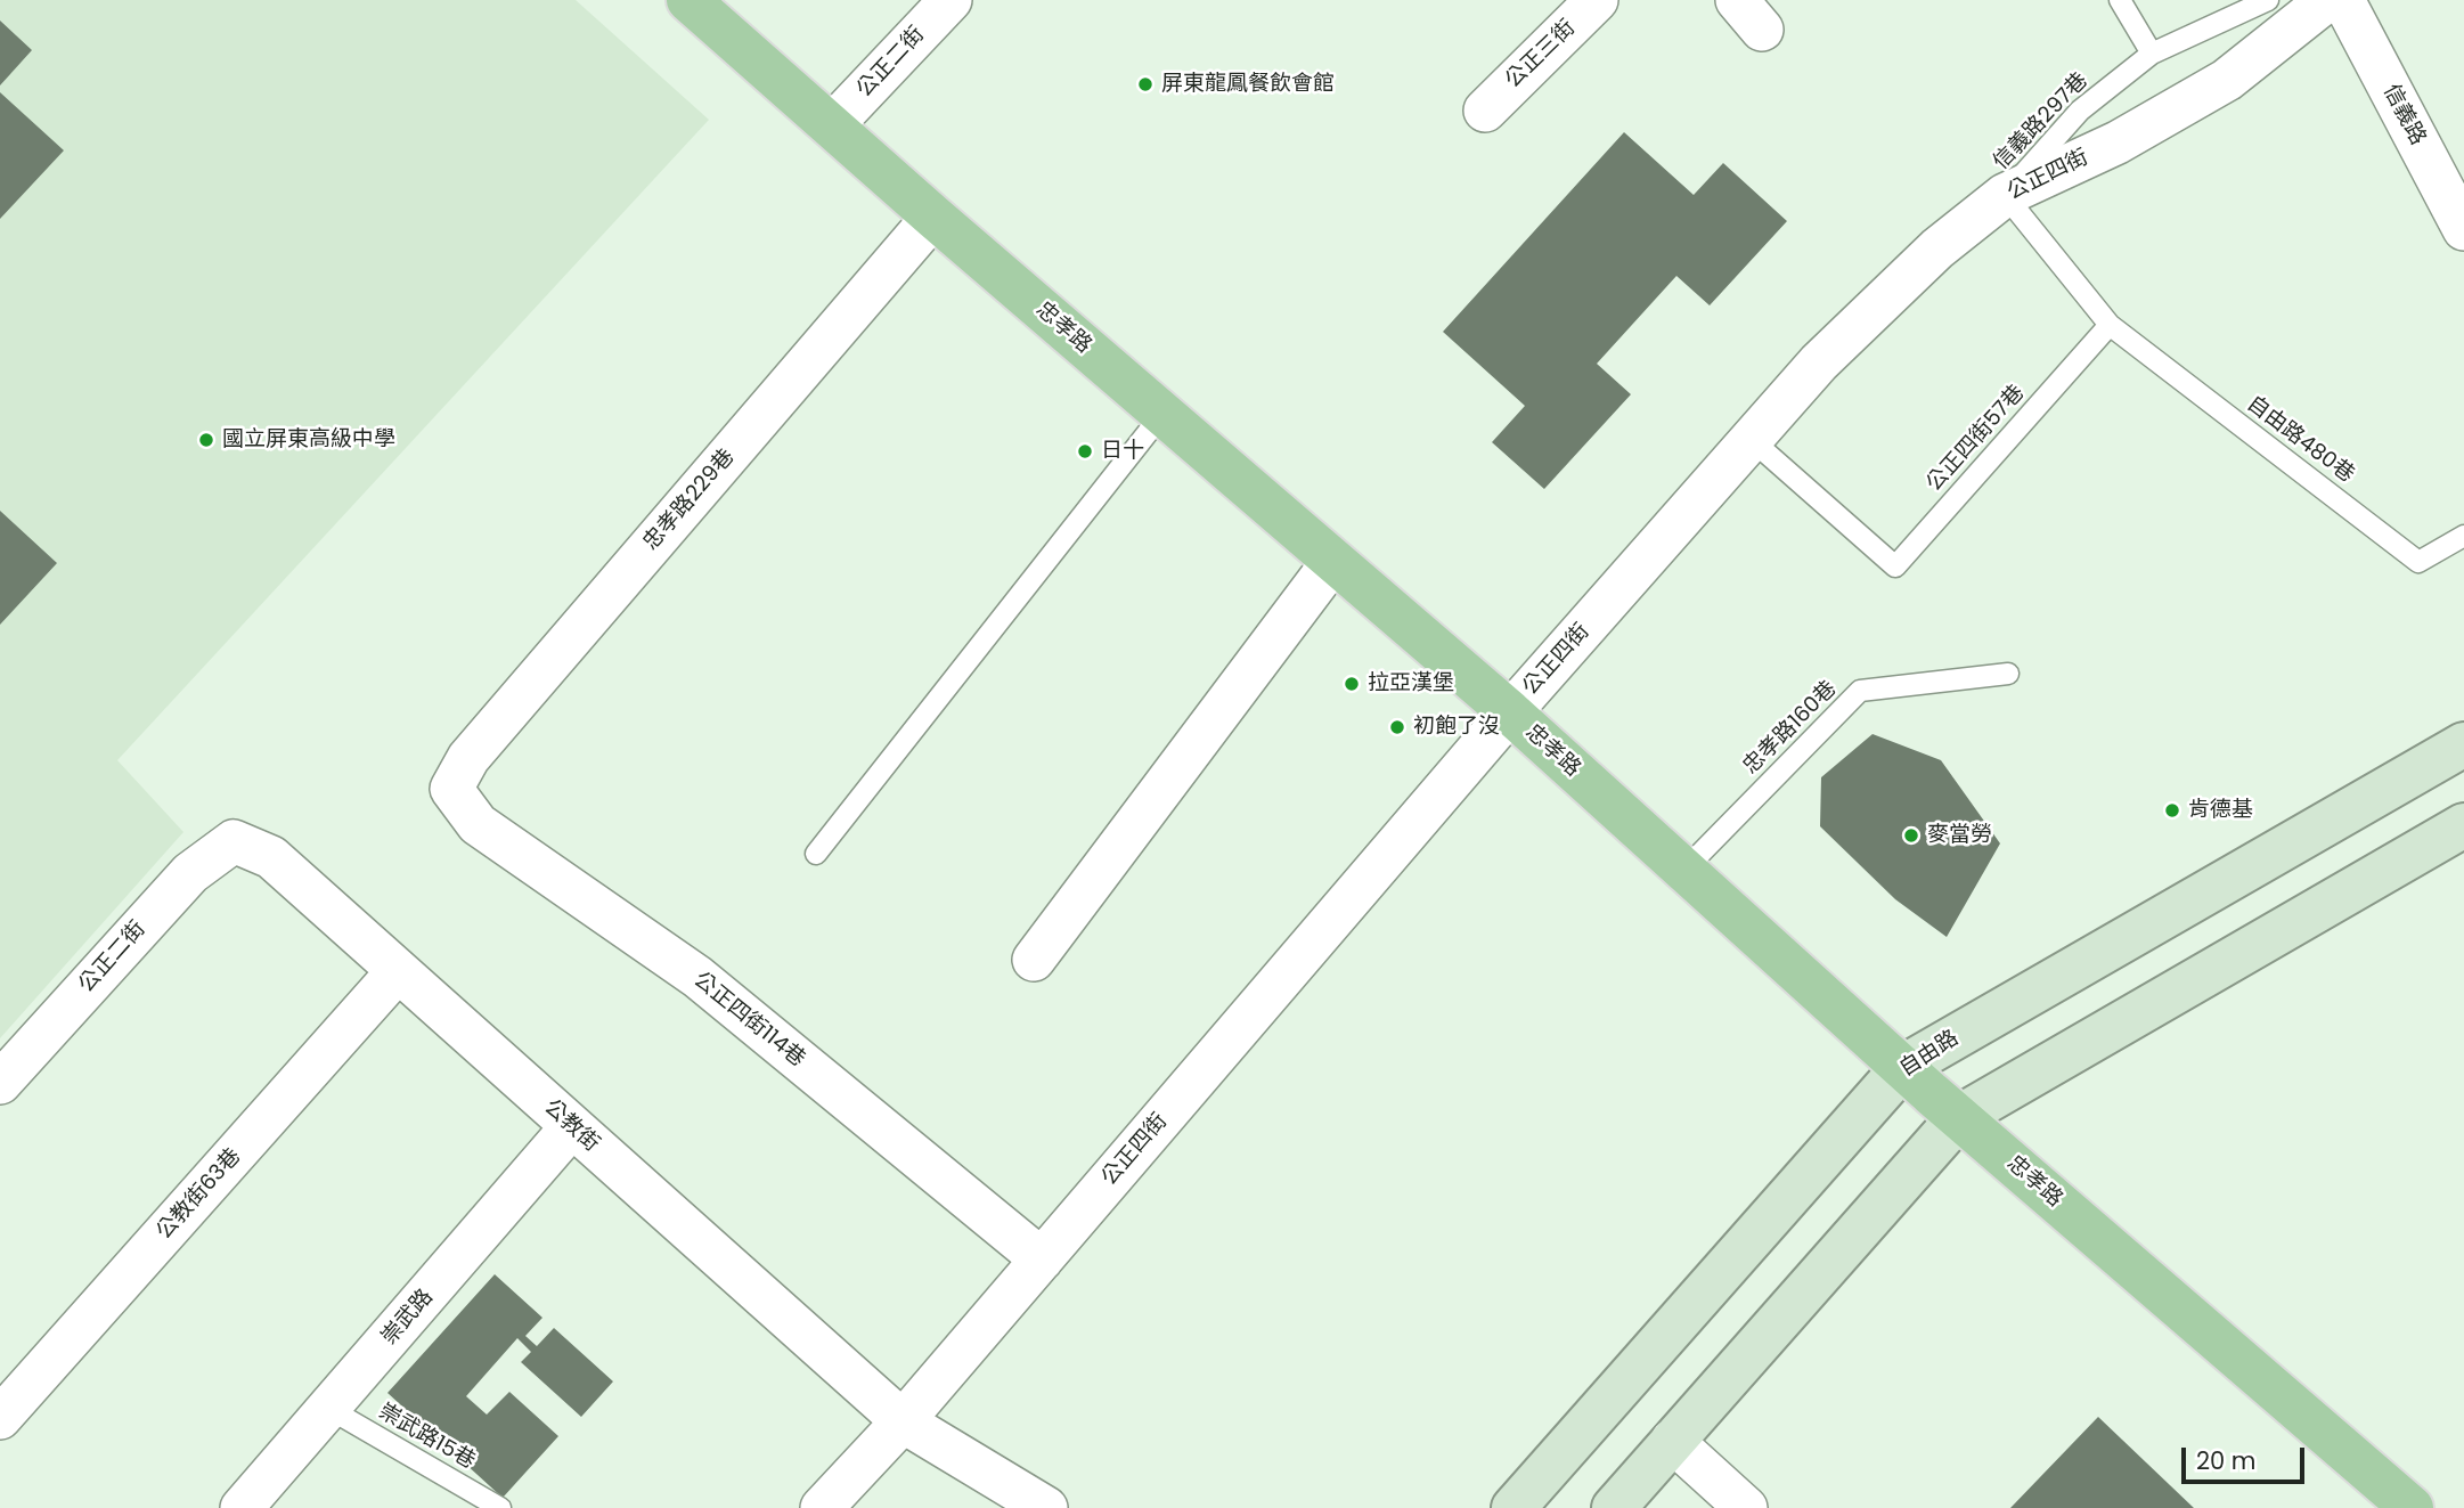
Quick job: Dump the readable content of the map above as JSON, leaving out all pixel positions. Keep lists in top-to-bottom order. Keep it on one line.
{"streets":{"main road":["忠孝路"],"street":["公正三街","公正二街","信義路","公正四街","忠孝路229巷","公正四街114巷","自由路","公教街","公教街63巷","崇武路"],"lane":["信義路297巷","公正四街57巷","自由路480巷","忠孝路160巷","崇武路15巷"]},"crossings":[["公正二街","忠孝路"],["公正二街","公教街"],["信義路297巷","公正四街"],["公正四街","忠孝路"],["公正四街","公正四街57巷"],["公正四街","公正四街114巷"],["公正四街","公教街"],["忠孝路","忠孝路229巷"],["忠孝路","忠孝路160巷"],["忠孝路","自由路"],["公正四街57巷","自由路480巷"],["忠孝路229巷","公正四街114巷"],["公教街","公教街63巷"],["公教街","崇武路"],["崇武路","崇武路15巷"]],"places":["屏東龍鳳餐飲會館","國立屏東高級中學","日十","拉亞漢堡","初飽了沒","肯德基","麥當勞"],"scale_bar":"20 m"}
